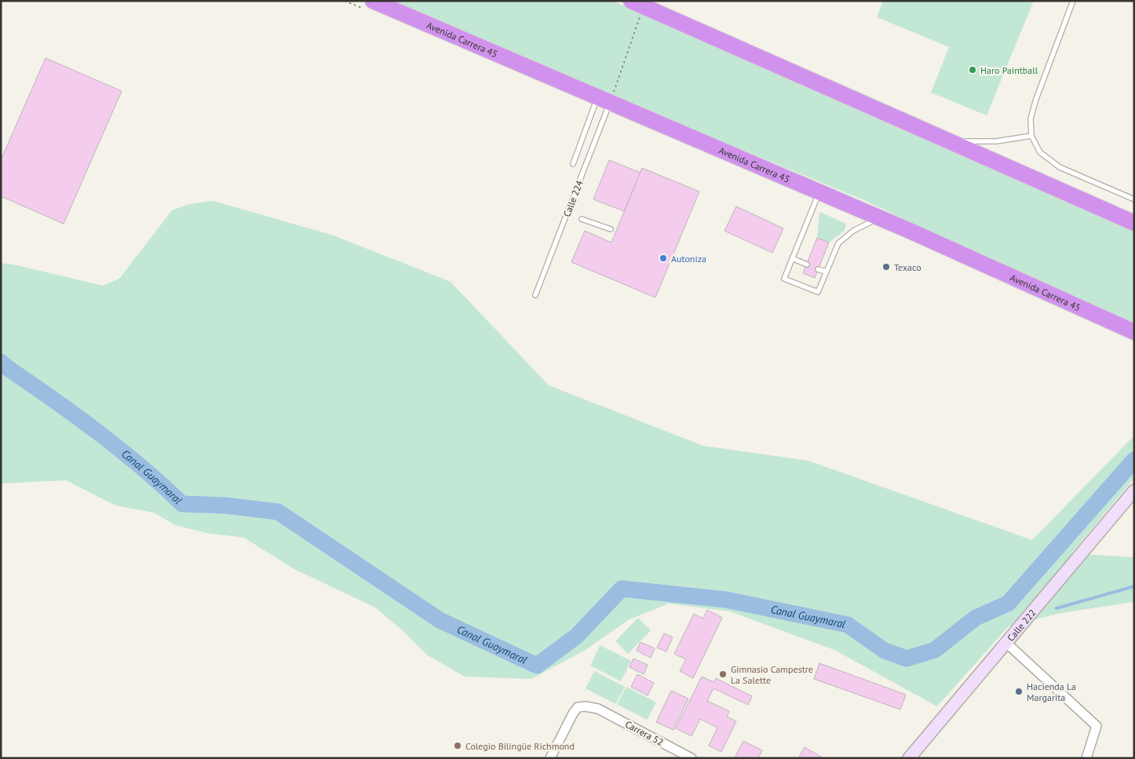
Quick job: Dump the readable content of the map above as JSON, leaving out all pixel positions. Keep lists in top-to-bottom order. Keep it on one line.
{"streets":{"highway":["Avenida Carrera 45"],"street":["Calle 222","Carrera 52"],"lane":["Calle 224"]},"crossings":[["Avenida Carrera 45","Calle 224"]],"water":["Canal Guaymaral"],"places":["Haro Paintball","Autoniza","Texaco","Gimnasio Campestre La Salette","Hacienda La Margarita","Colegio Bilingüe Richmond"]}
